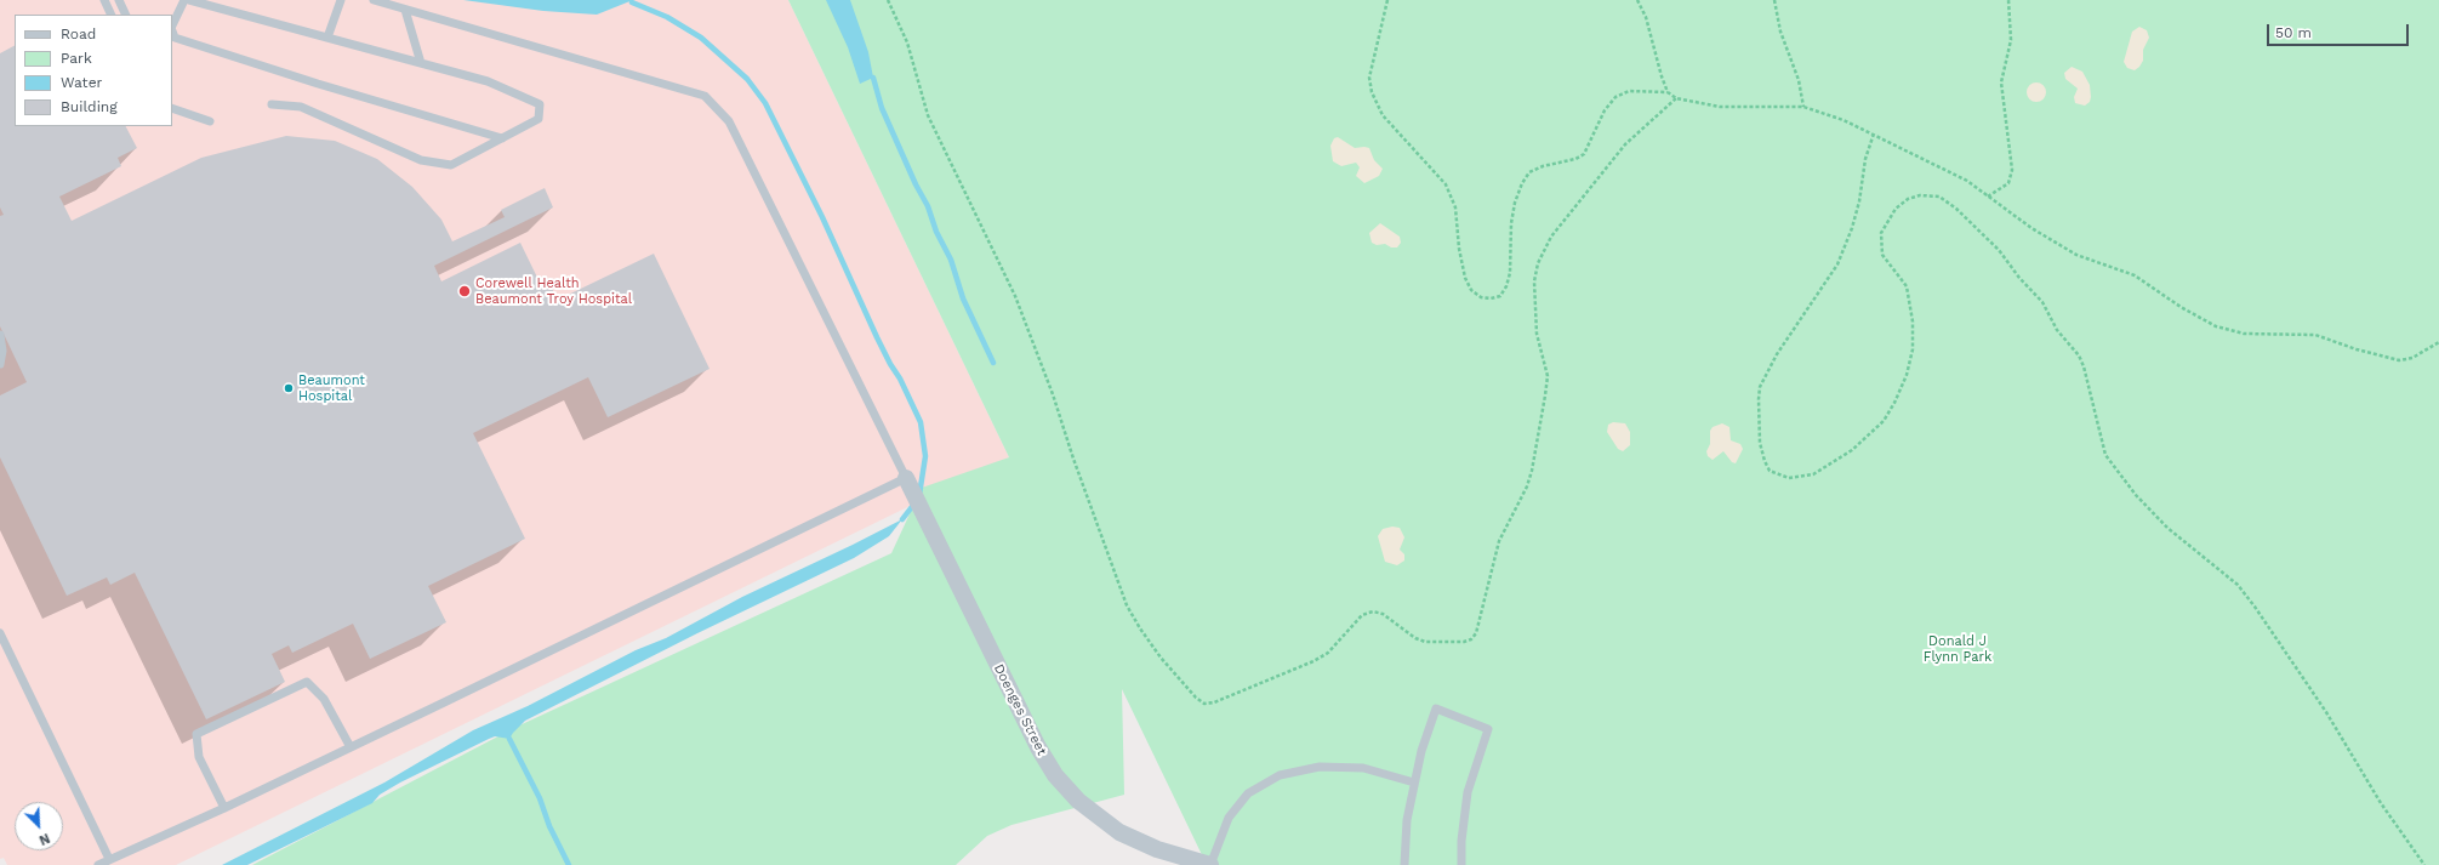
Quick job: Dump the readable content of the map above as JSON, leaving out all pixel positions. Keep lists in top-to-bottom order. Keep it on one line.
{"streets":{"street":["Doenges Street"]},"parks":["Donald J Flynn Park"],"places":["Corewell Health Beaumont Troy Hospital","Beaumont Hospital"],"legend":["Road","Park","Water","Building"],"scale_bar":"50 m","north":"bottom right"}
